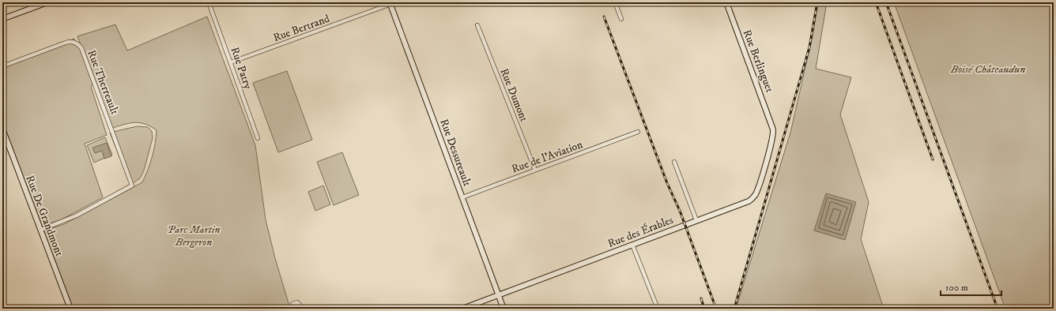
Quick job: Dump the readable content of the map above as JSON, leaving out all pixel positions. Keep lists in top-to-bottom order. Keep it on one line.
{"streets":{"street":["Rue Bertrand","Rue Berlinguet","Rue Patry","Rue Therreault","Rue Dumont","Rue Dessureault","Rue de l'Aviation","Rue De Grandmont","Rue des Érables"]},"crossings":[["Rue Bertrand","Rue Patry"],["Rue Bertrand","Rue Dessureault"],["Rue Berlinguet","Rue des Érables"],["Rue Therreault","Rue De Grandmont"],["Rue Dumont","Rue de l'Aviation"],["Rue Dessureault","Rue de l'Aviation"],["Rue Dessureault","Rue des Érables"]],"parks":["Boisé Châteaudun","Parc Martin Bergeron"],"scale_bar":"100 m"}
